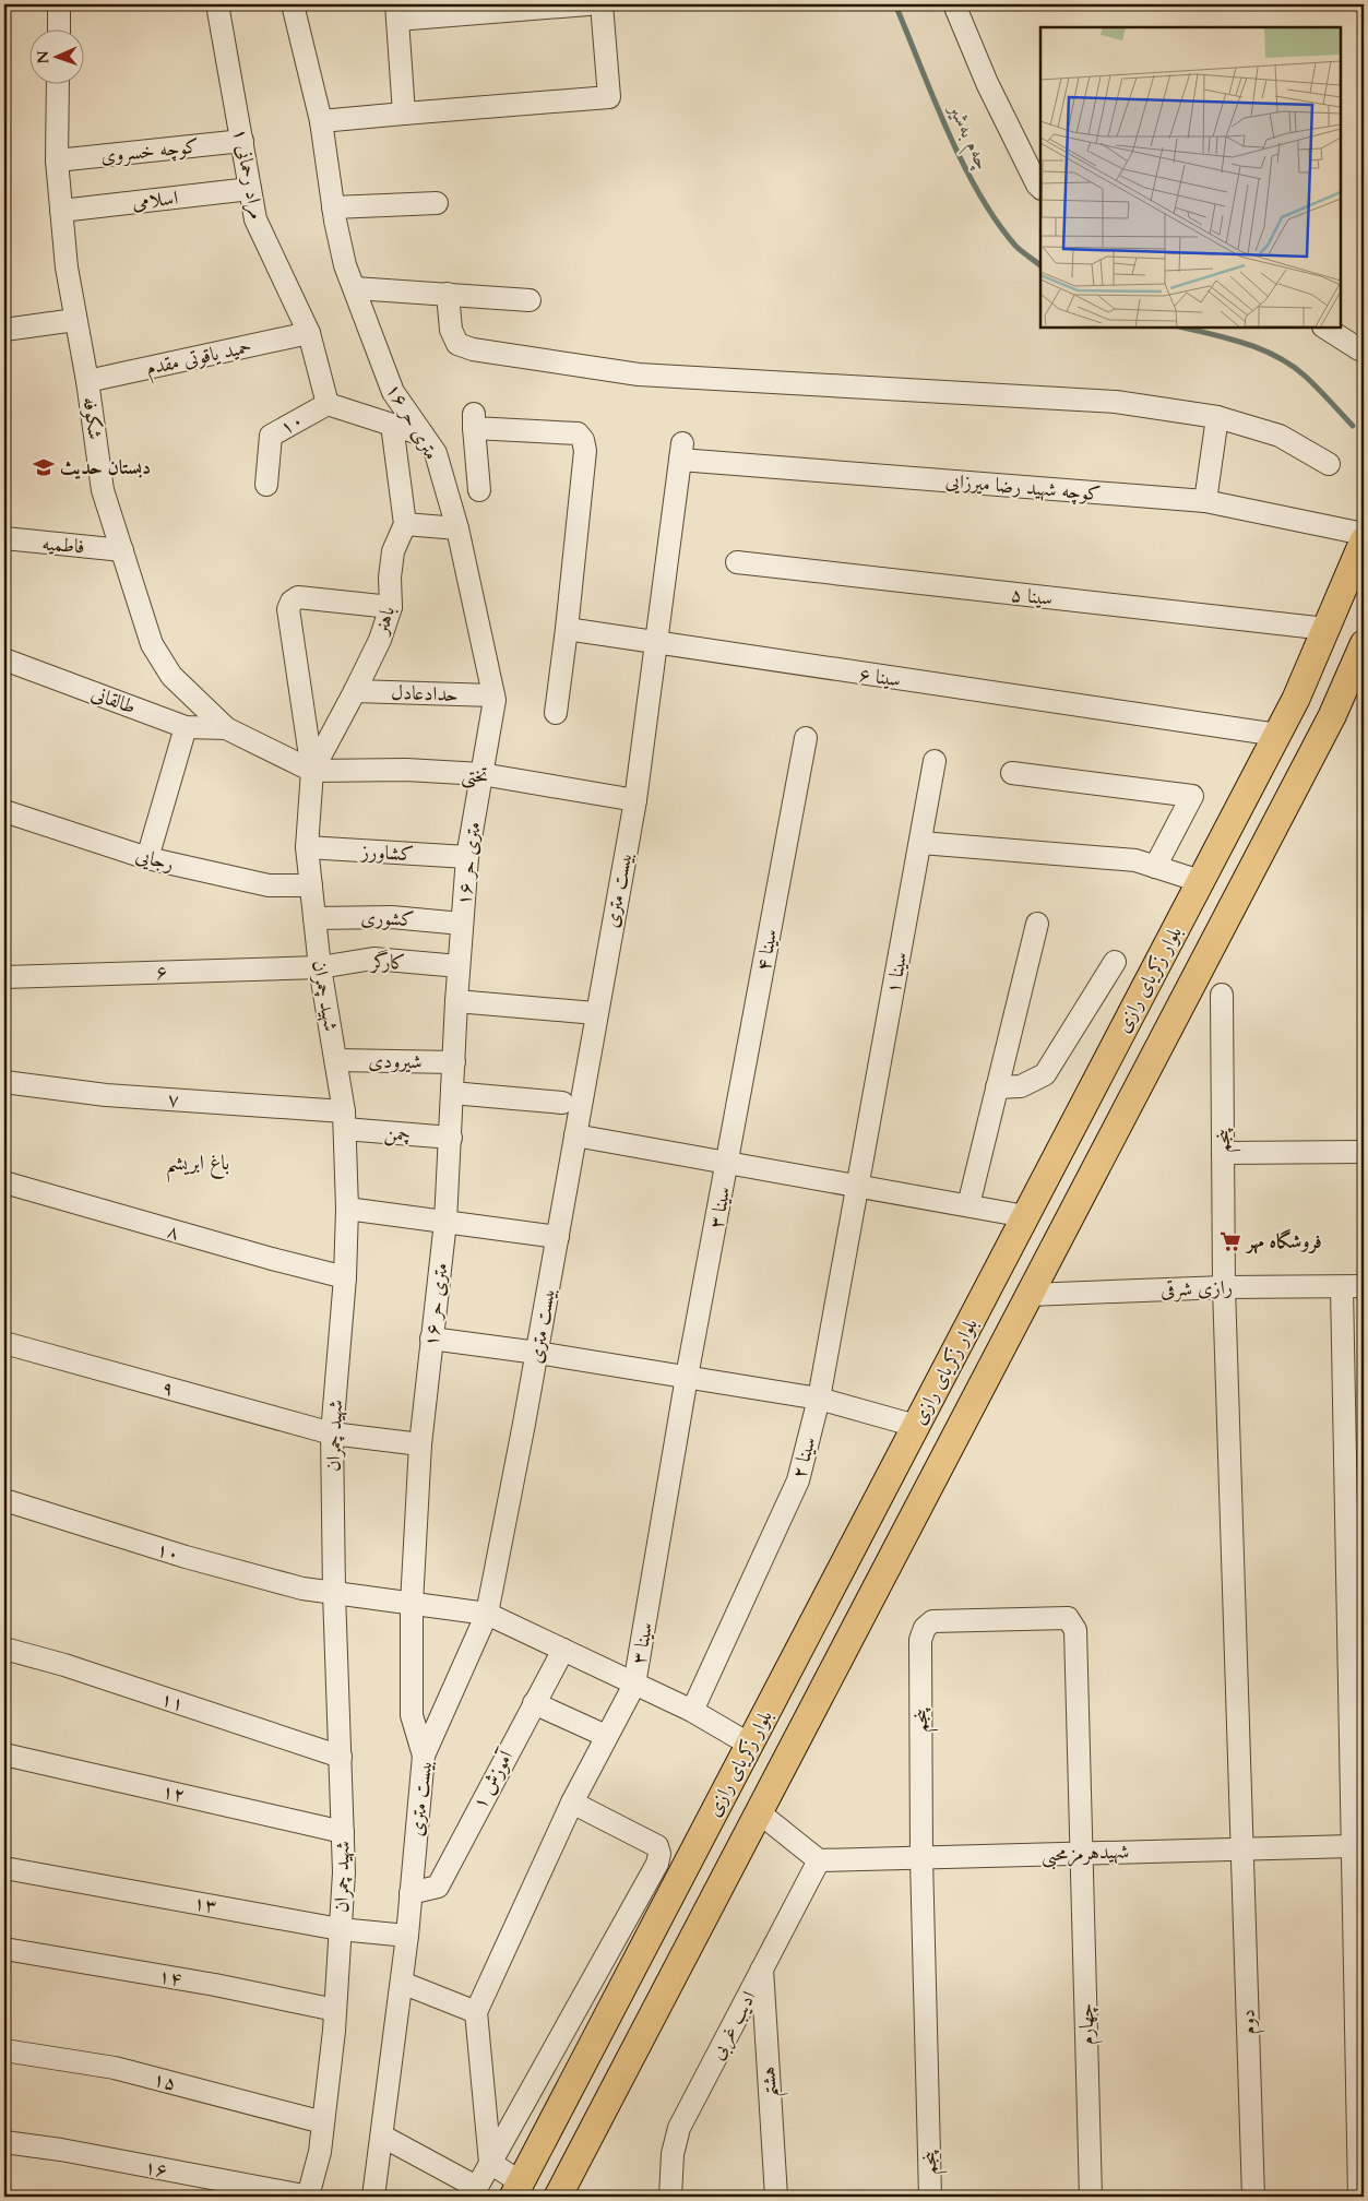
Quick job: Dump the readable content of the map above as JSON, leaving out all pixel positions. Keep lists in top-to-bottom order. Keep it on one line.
{"streets":{"main road":["بلوار زکریای رازی"],"street":["کوچه خسروی","مراد رحمانی ۱","اسلامی","حمید یاقوتی مقدم","شکوفه","۱۶ متری حر","۱۰","کوچه شهید رضا میرزایی","فاطمیه","سینا ۵","باهنر","سینا ۶","حدادعادل","طالقانی","تختی","کشاورز","رجایی","بیست متری","کشوری","سینا ۴","کارگر","۶","۱ سینا","شهید چمران","شیرودی","۷","چمن","پنجم","سینا ۳","۸","رازی شرقی","۹","سینا ۲","۱۱","آموزش ۱","۱۲","شهیدهرمزمحبی","۱۳","۱۴","دوم","چهارم","ادیب غربی","۱۵","هشتم","۱۶"]},"crossings":[["کوچه خسروی","مراد رحمانی ۱"],["کوچه خسروی","شکوفه"],["مراد رحمانی ۱","اسلامی"],["مراد رحمانی ۱","حمید یاقوتی مقدم"],["مراد رحمانی ۱","۱۰"],["اسلامی","شکوفه"],["حمید یاقوتی مقدم","شکوفه"],["شکوفه","فاطمیه"],["شکوفه","طالقانی"],["۱۶ متری حر","۱۰"],["۱۶ متری حر","حدادعادل"],["۱۶ متری حر","تختی"],["۱۶ متری حر","کشاورز"],["۱۶ متری حر","بیست متری"],["۱۶ متری حر","کشوری"],["۱۶ متری حر","کارگر"],["۱۶ متری حر","شیرودی"],["۱۶ متری حر","چمن"],["۱۶ متری حر","۹"],["۱۰","بیست متری"],["۱۰","بلوار زکریای رازی"],["۱۰","شهید چمران"],["۱۰","سینا ۳"],["۱۰","سینا ۲"],["۱۰","آموزش ۱"],["کوچه شهید رضا میرزایی","بیست متری"],["سینا ۵","بلوار زکریای رازی"],["باهنر","حدادعادل"],["باهنر","تختی"],["باهنر","شهید چمران"],["سینا ۶","بیست متری"],["سینا ۶","بلوار زکریای رازی"],["تختی","بیست متری"],["تختی","شهید چمران"],["کشاورز","شهید چمران"],["رجایی","شهید چمران"],["بیست متری","آموزش ۱"],["بیست متری","۱۳"],["کشوری","شهید چمران"],["سینا ۴","سینا ۳"],["کارگر","۶"],["کارگر","شهید چمران"],["۶","شهید چمران"],["۱ سینا","سینا ۲"],["بلوار زکریای رازی","رازی شرقی"],["شهید چمران","شیرودی"],["شهید چمران","۷"],["شهید چمران","چمن"],["شهید چمران","۸"],["شهید چمران","۹"],["شهید چمران","۱۱"],["شهید چمران","۱۲"],["شهید چمران","۱۳"],["شهید چمران","۱۴"],["شهید چمران","۱۵"],["شهید چمران","۱۶"],["۷","چمن"],["پنجم","رازی شرقی"],["پنجم","شهیدهرمزمحبی"],["پنجم","دوم"],["پنجم","چهارم"],["شهیدهرمزمحبی","دوم"],["شهیدهرمزمحبی","چهارم"],["شهیدهرمزمحبی","ادیب غربی"],["ادیب غربی","هشتم"]],"districts":["باغ ابریشم"],"water":["چەم بەشیر"],"places":{"school or university":["دبستان حدیث"],"supermarket":["فروشگاه مهر"]},"north":"left"}
